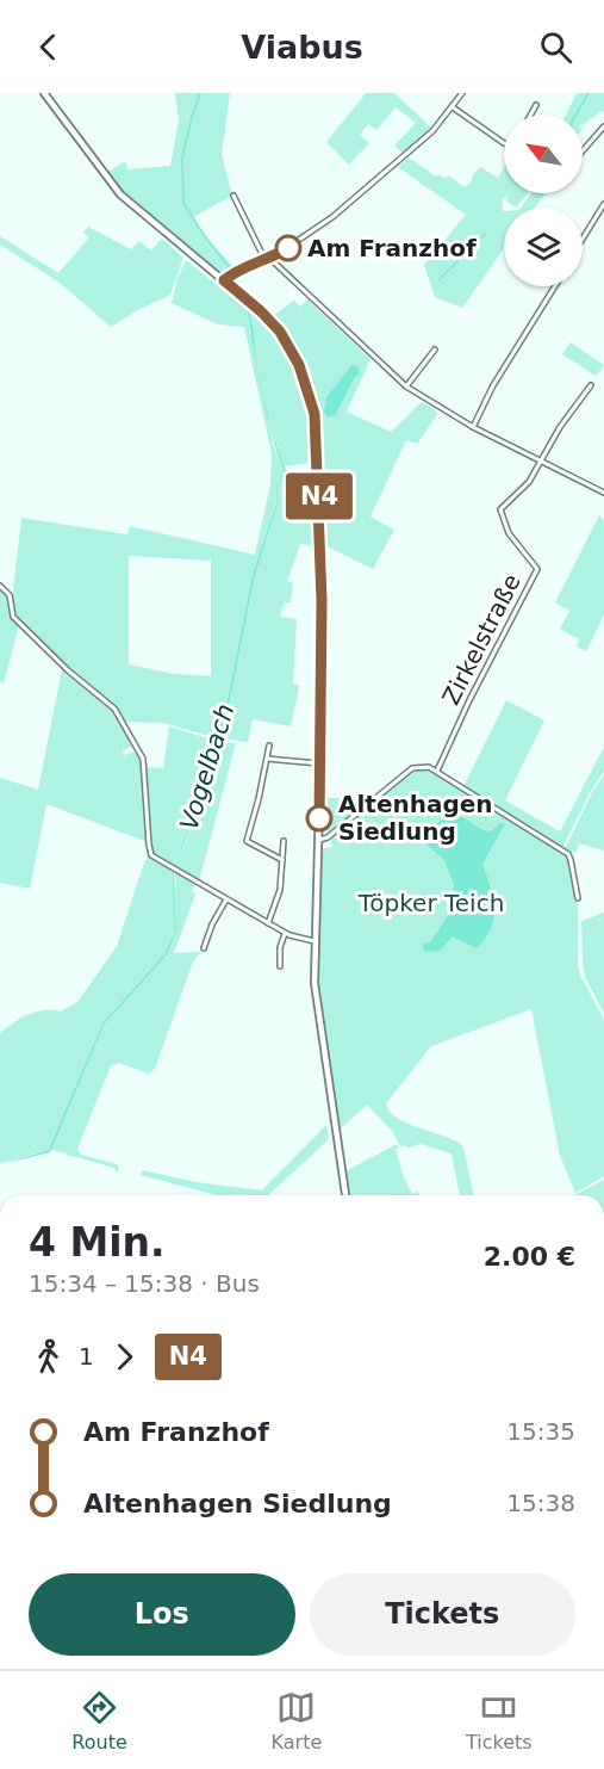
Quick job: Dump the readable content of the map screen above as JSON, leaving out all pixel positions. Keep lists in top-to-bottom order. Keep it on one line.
{"streets":{"street":["Zirkelstraße"]},"water":["Vogelbach"],"parks":["Töpker Teich"],"places":["Am Franzhof","Altenhagen Siedlung"],"lines":["bus line N4"],"north":"top left","page":{"header":"Viabus","on_map":"N4","heading":["4 Min.","15:34 – 15:38 · Bus","2.00 €"],"legs":["1","N4"],"list":[{"name":"Am Franzhof","value":"15:35"},{"name":"Altenhagen Siedlung","value":"15:38"}],"buttons":["Los","Tickets"],"tabs":["Route","Karte","Tickets"]}}
